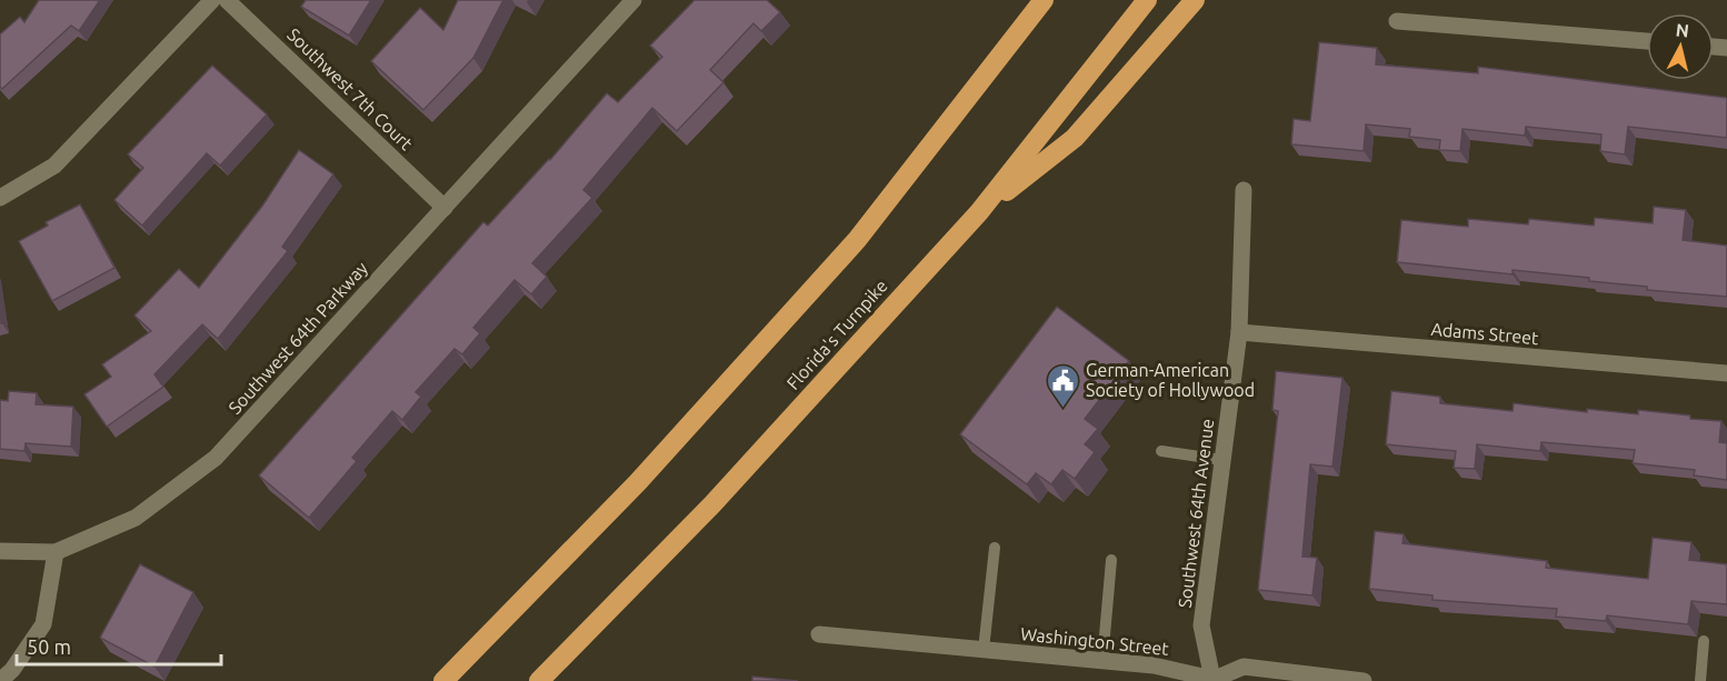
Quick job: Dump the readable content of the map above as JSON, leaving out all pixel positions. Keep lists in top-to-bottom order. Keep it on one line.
{"streets":{"highway":["Florida's Turnpike"],"street":["Southwest 7th Court","Adams Street","Southwest 64th Parkway","Southwest 64th Avenue","Washington Street"]},"crossings":[["Southwest 7th Court","Southwest 64th Parkway"],["Adams Street","Southwest 64th Avenue"],["Southwest 64th Avenue","Washington Street"]],"places":{"public building":["German-American Society of Hollywood"]},"scale_bar":"50 m","north":"top"}
